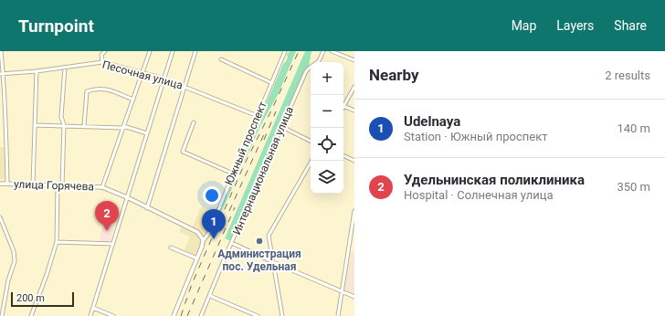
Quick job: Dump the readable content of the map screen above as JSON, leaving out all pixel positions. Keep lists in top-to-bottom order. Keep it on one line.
{"streets":{"main road":["Южный проспект","улица Горячева"],"street":["Песочная улица","Интернациональная улица"]},"crossings":[["Песочная улица","Южный проспект"],["Южный проспект","улица Горячева"]],"places":["Администрация пос. Удельная"],"scale_bar":"200 m","page":{"header":"Turnpoint","nav":["Map","Layers","Share"],"heading":["Nearby","2 results"],"map_buttons":["+","−"],"list":[{"mark":"1","name":"Udelnaya","note":"Station · Южный проспект","value":"140 m"},{"mark":"2","name":"Удельнинская поликлиника","note":"Hospital · Солнечная улица","value":"350 m"}],"pins":["2","1"],"scale":"200 m"}}
